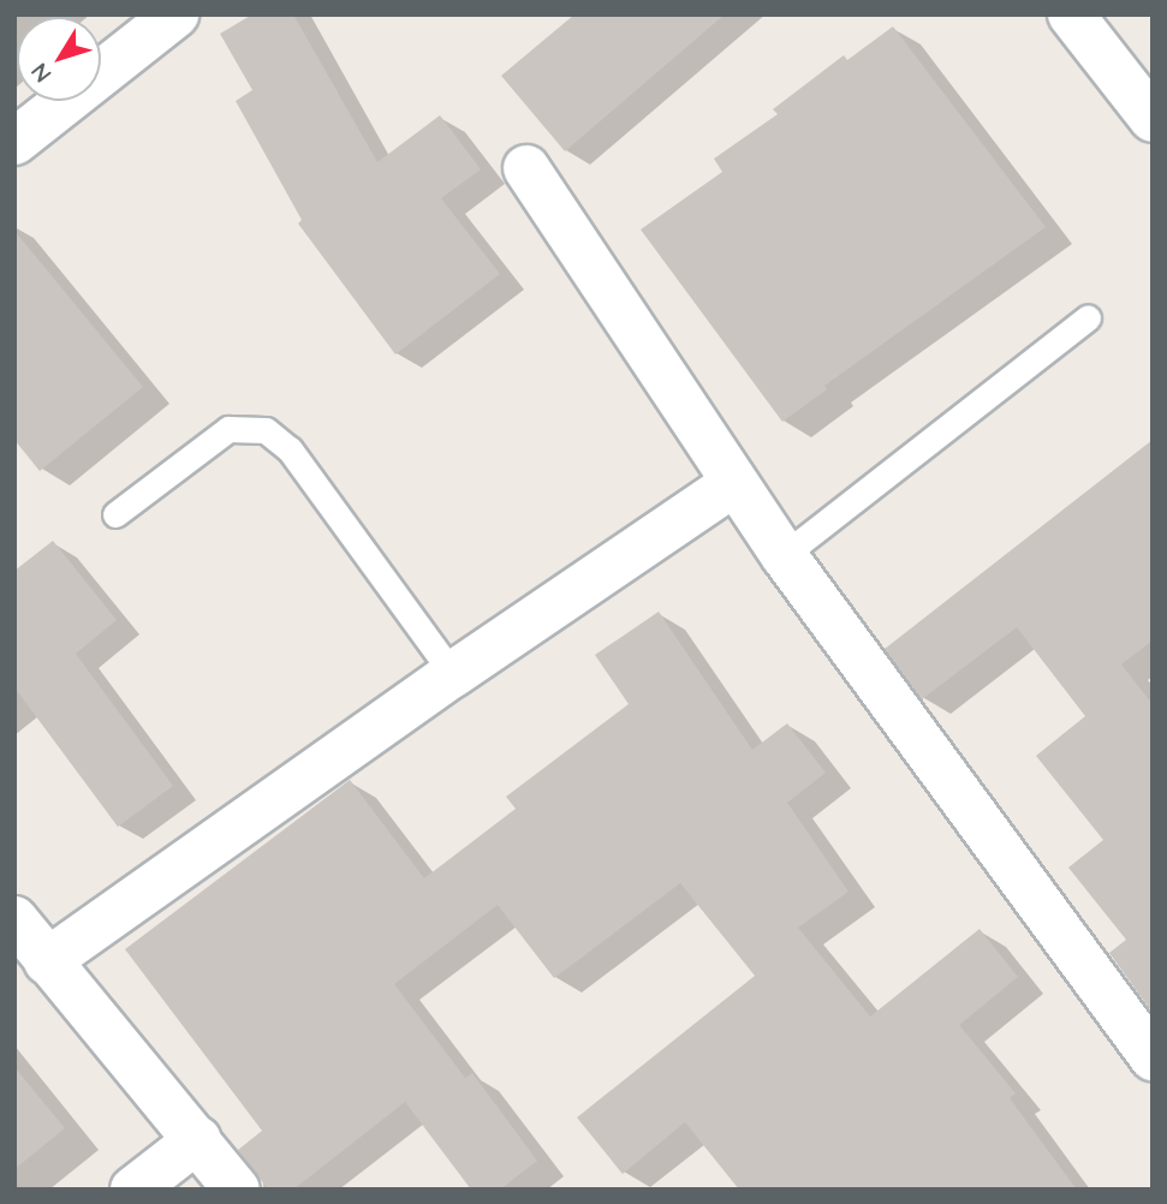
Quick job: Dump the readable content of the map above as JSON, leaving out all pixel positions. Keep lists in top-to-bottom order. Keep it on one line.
{"north":"bottom left"}
